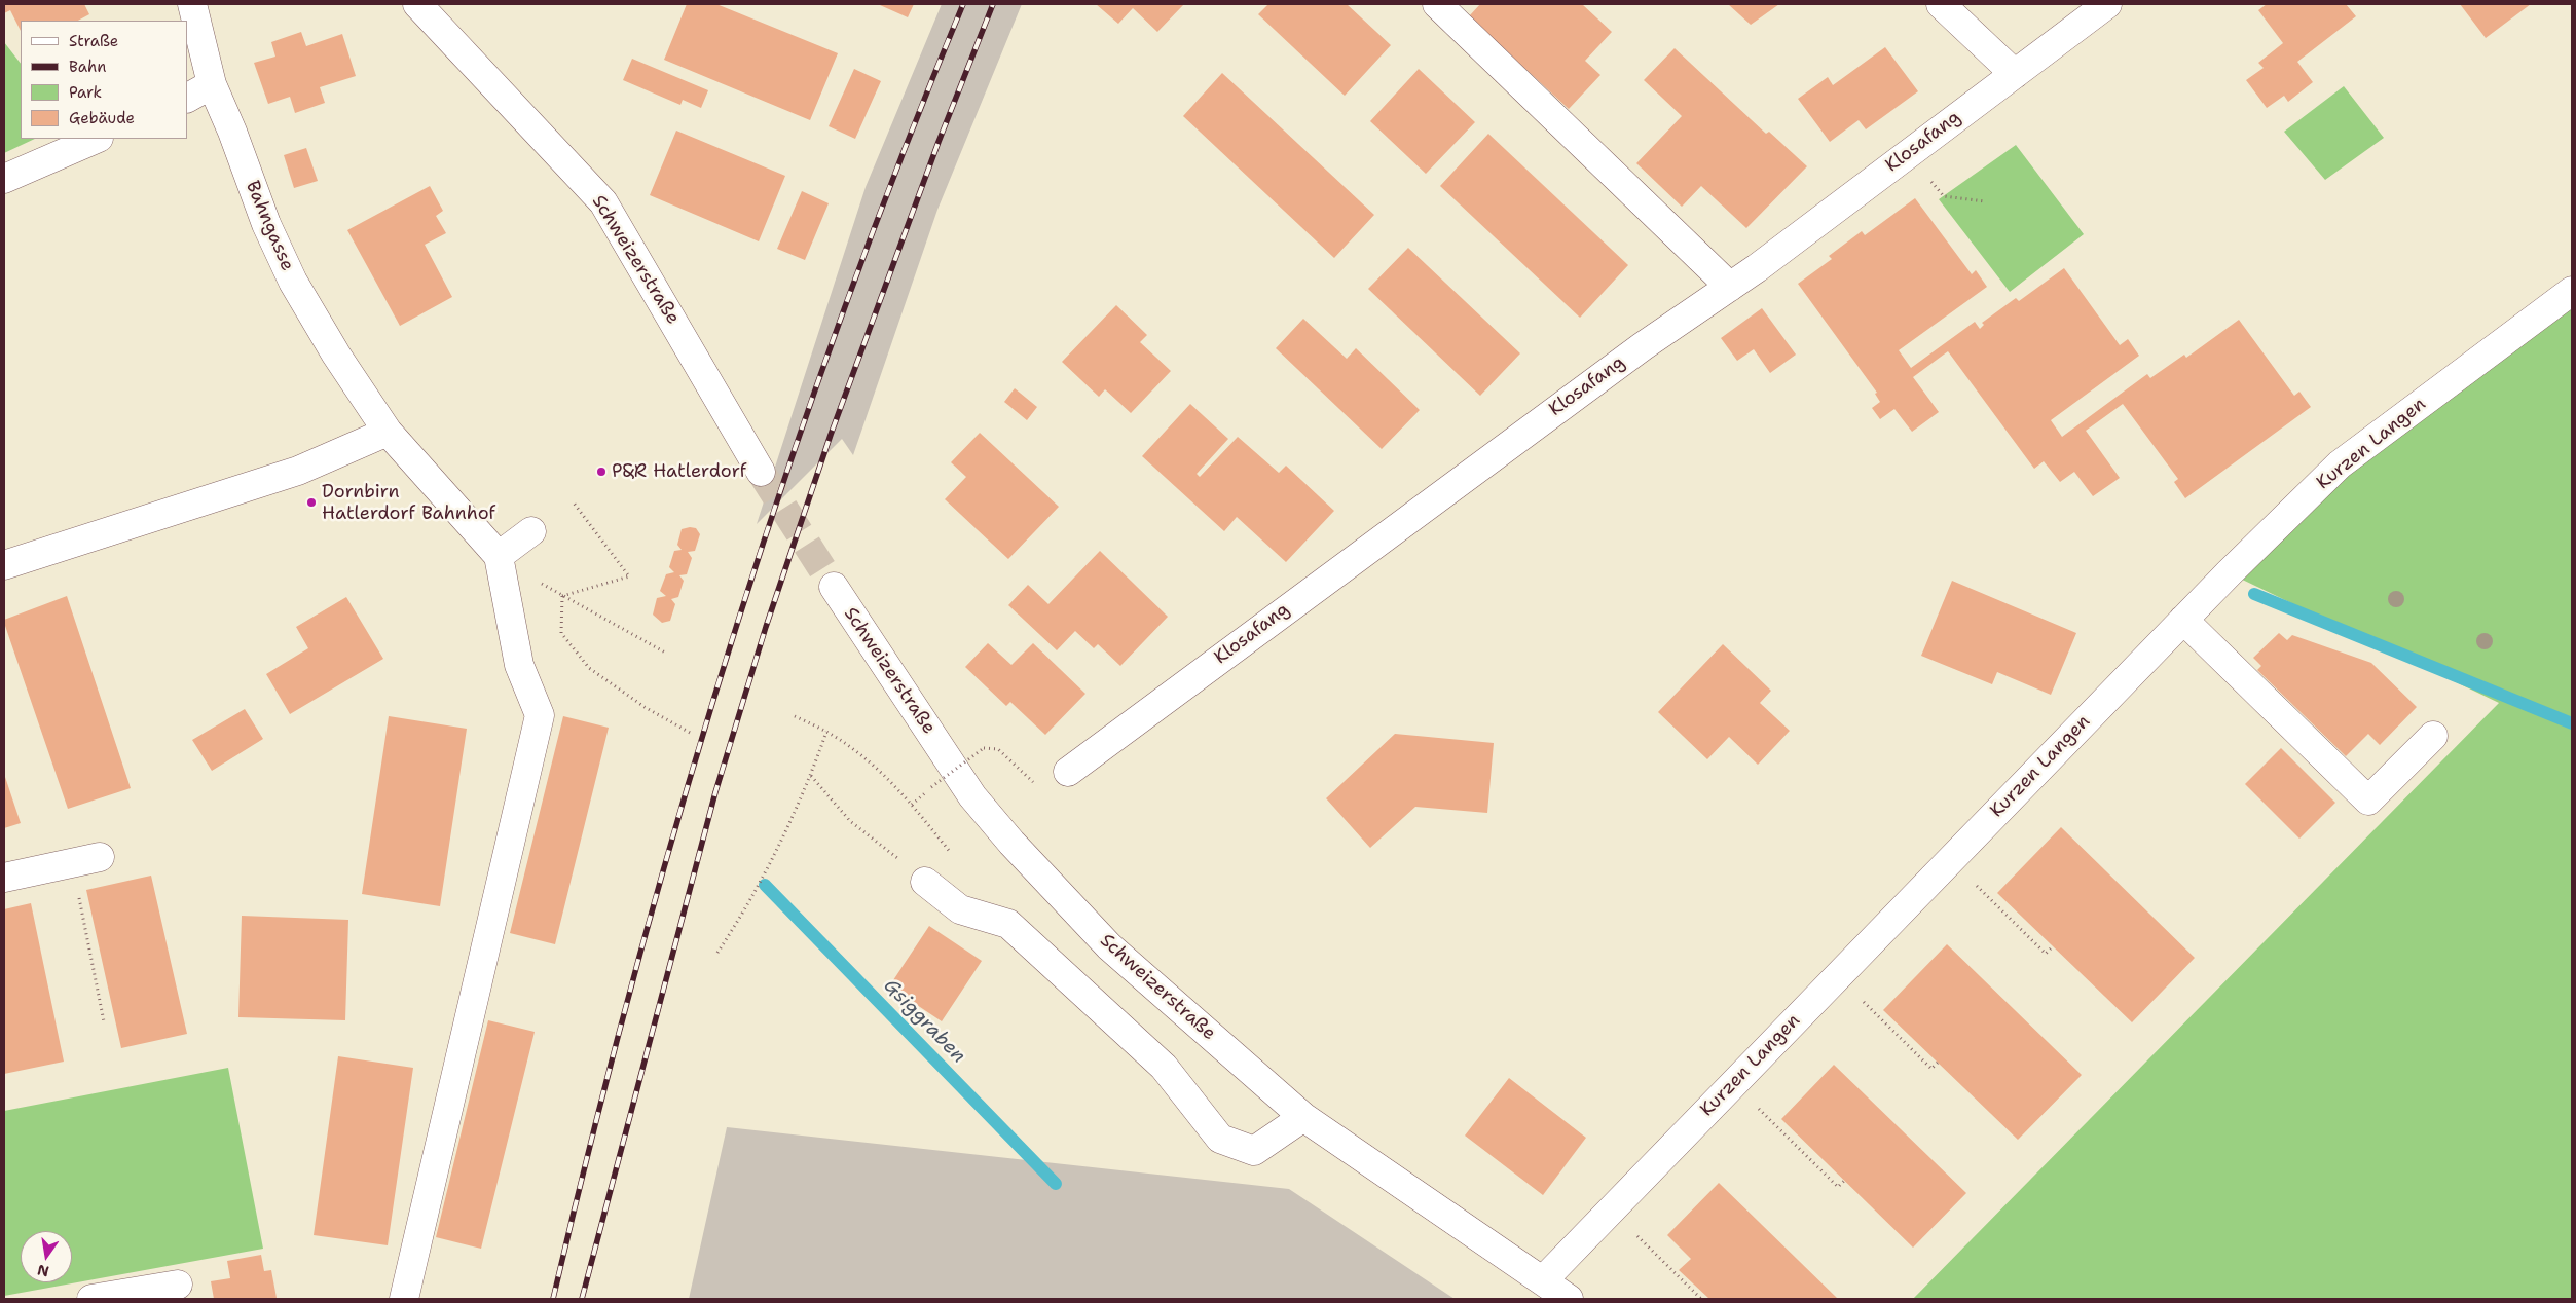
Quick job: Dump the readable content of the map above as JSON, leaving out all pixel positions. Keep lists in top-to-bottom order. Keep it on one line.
{"streets":{"street":["Klosafang","Bahngasse","Schweizerstraße","Kurzen Langen"]},"crossings":[["Schweizerstraße","Kurzen Langen"]],"water":["Gsiggraben"],"places":["P&R Hatlerdorf","Dornbirn Hatlerdorf Bahnhof"],"legend":["Straße","Bahn","Park","Gebäude"],"north":"bottom"}
